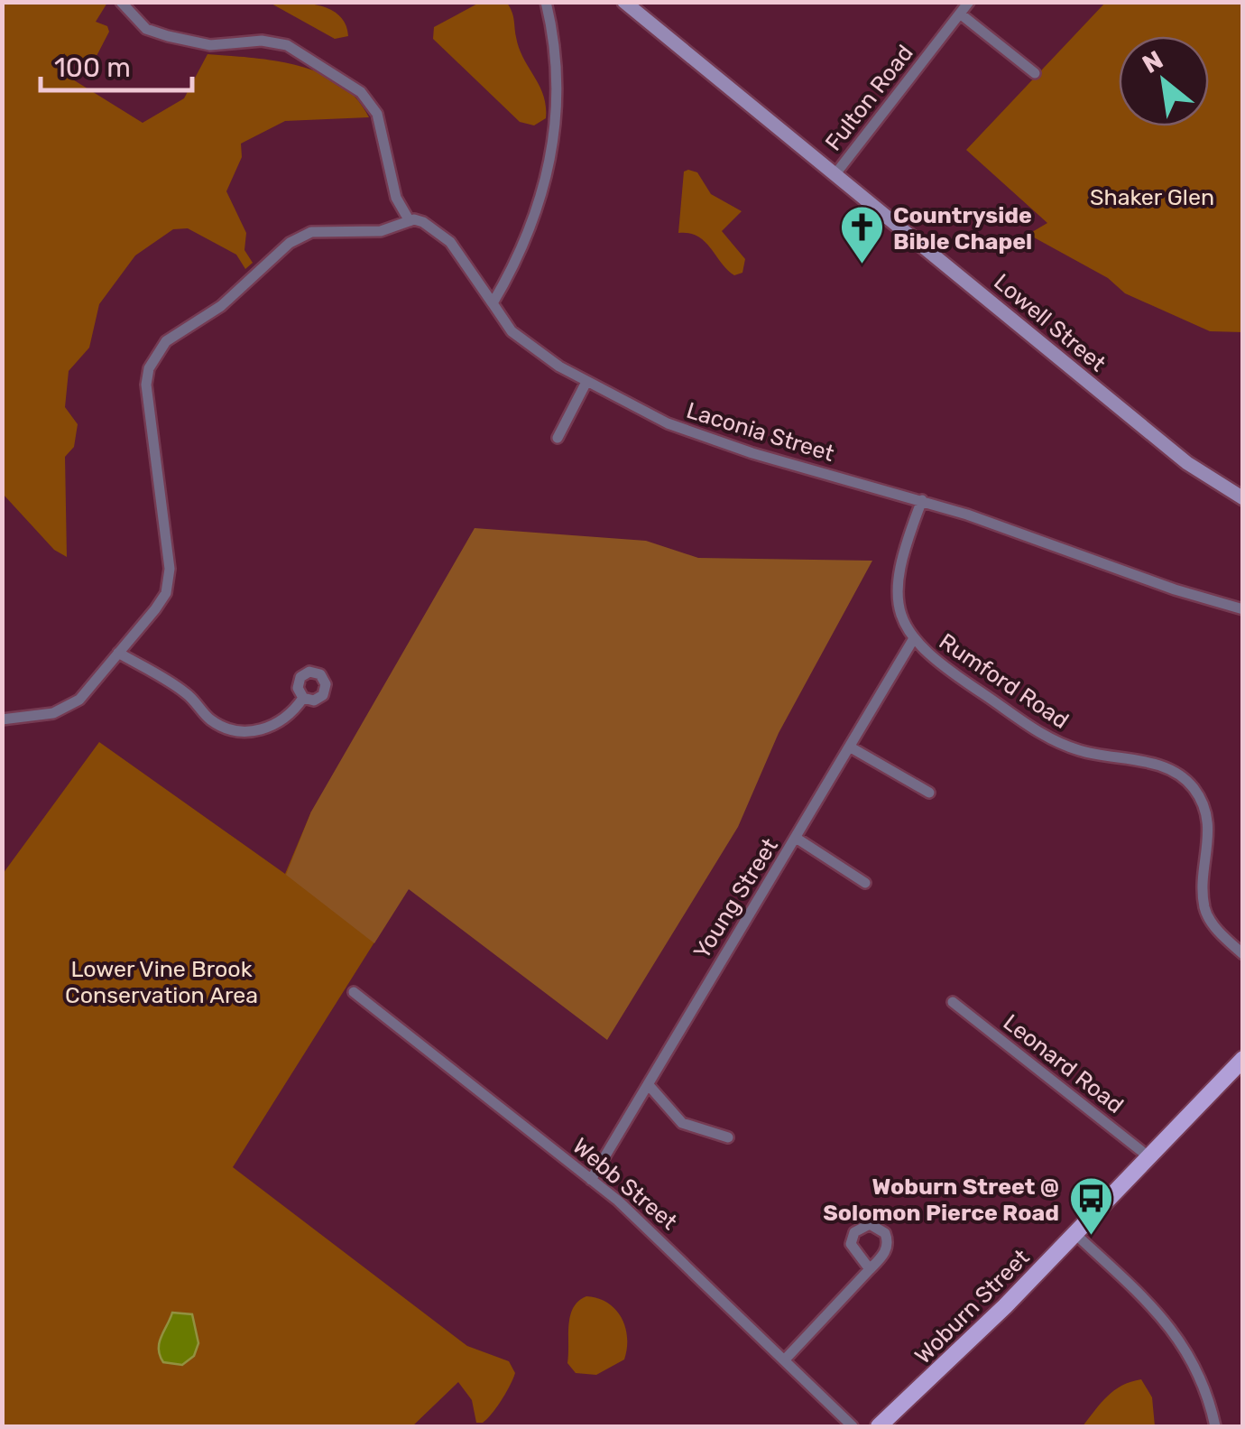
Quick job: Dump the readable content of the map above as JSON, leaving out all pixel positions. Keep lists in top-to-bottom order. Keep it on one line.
{"streets":{"main road":["Lowell Street","Woburn Street"],"street":["Fulton Road","Laconia Street","Rumford Road","Young Street","Leonard Road","Webb Street"]},"crossings":[["Fulton Road","Lowell Street"],["Laconia Street","Rumford Road"],["Rumford Road","Young Street"],["Young Street","Webb Street"],["Leonard Road","Woburn Street"]],"parks":["Shaker Glen","Lower Vine Brook Conservation Area"],"places":{"church":["Countryside Bible Chapel"],"bus stop":["Woburn Street @ Solomon Pierce Road"]},"scale_bar":"100 m","north":"top left"}
